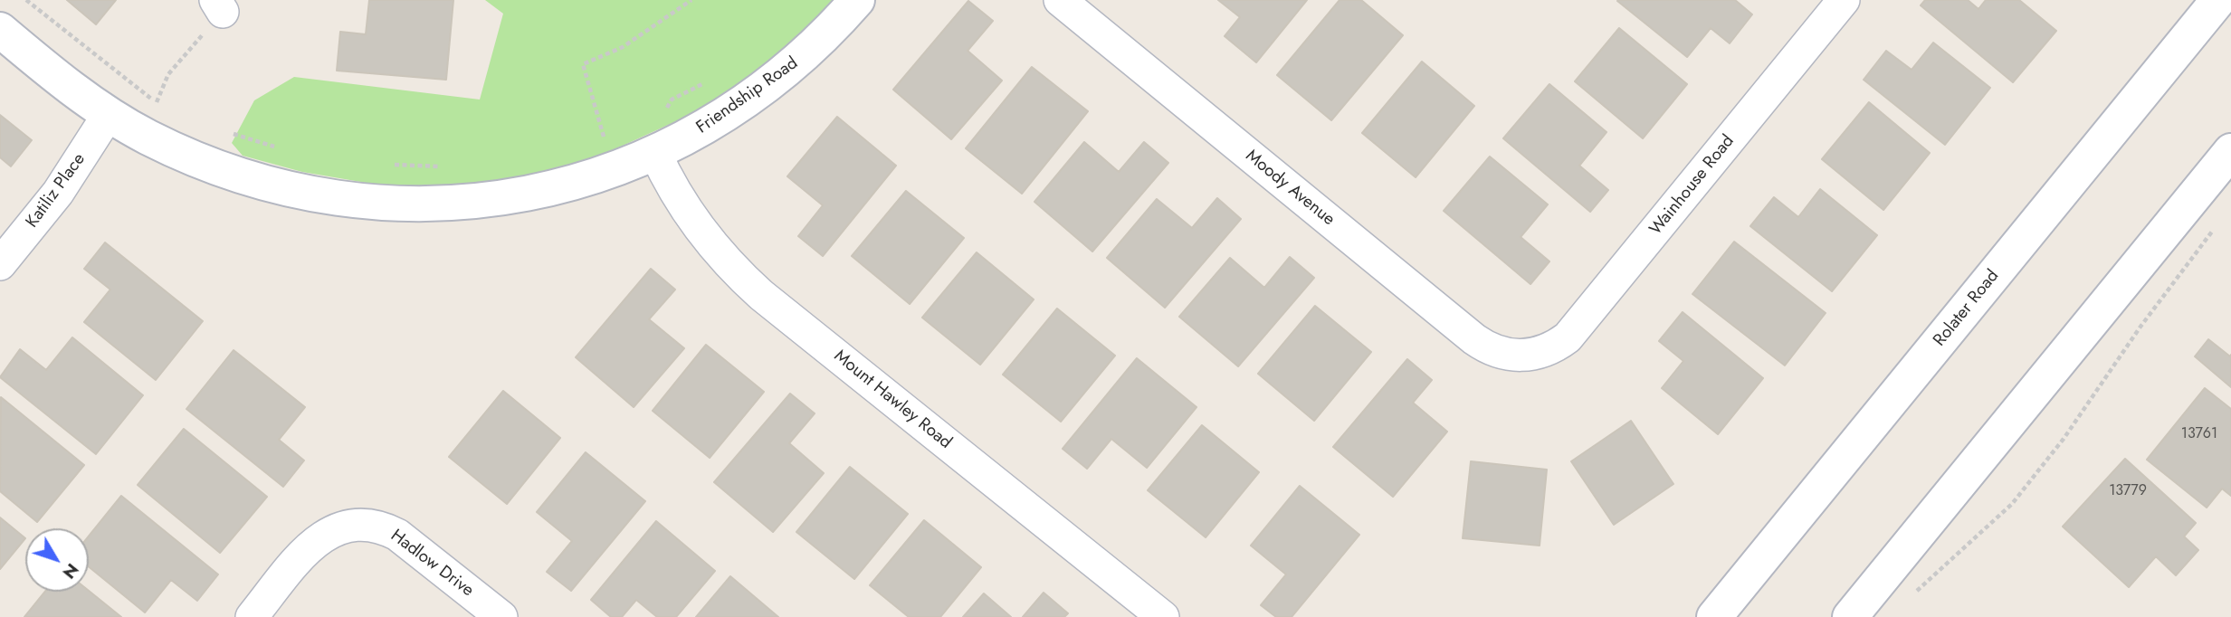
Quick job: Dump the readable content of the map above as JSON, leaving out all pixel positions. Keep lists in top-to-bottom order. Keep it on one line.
{"streets":{"main road":["Friendship Road","Rolater Road"],"street":["Wainhouse Road","Moody Avenue","Katiliz Place","Mount Hawley Road","Hadlow Drive"]},"crossings":[["Friendship Road","Katiliz Place"],["Friendship Road","Mount Hawley Road"],["Wainhouse Road","Moody Avenue"]],"house_numbers":["13761","13779"],"north":"bottom right"}
